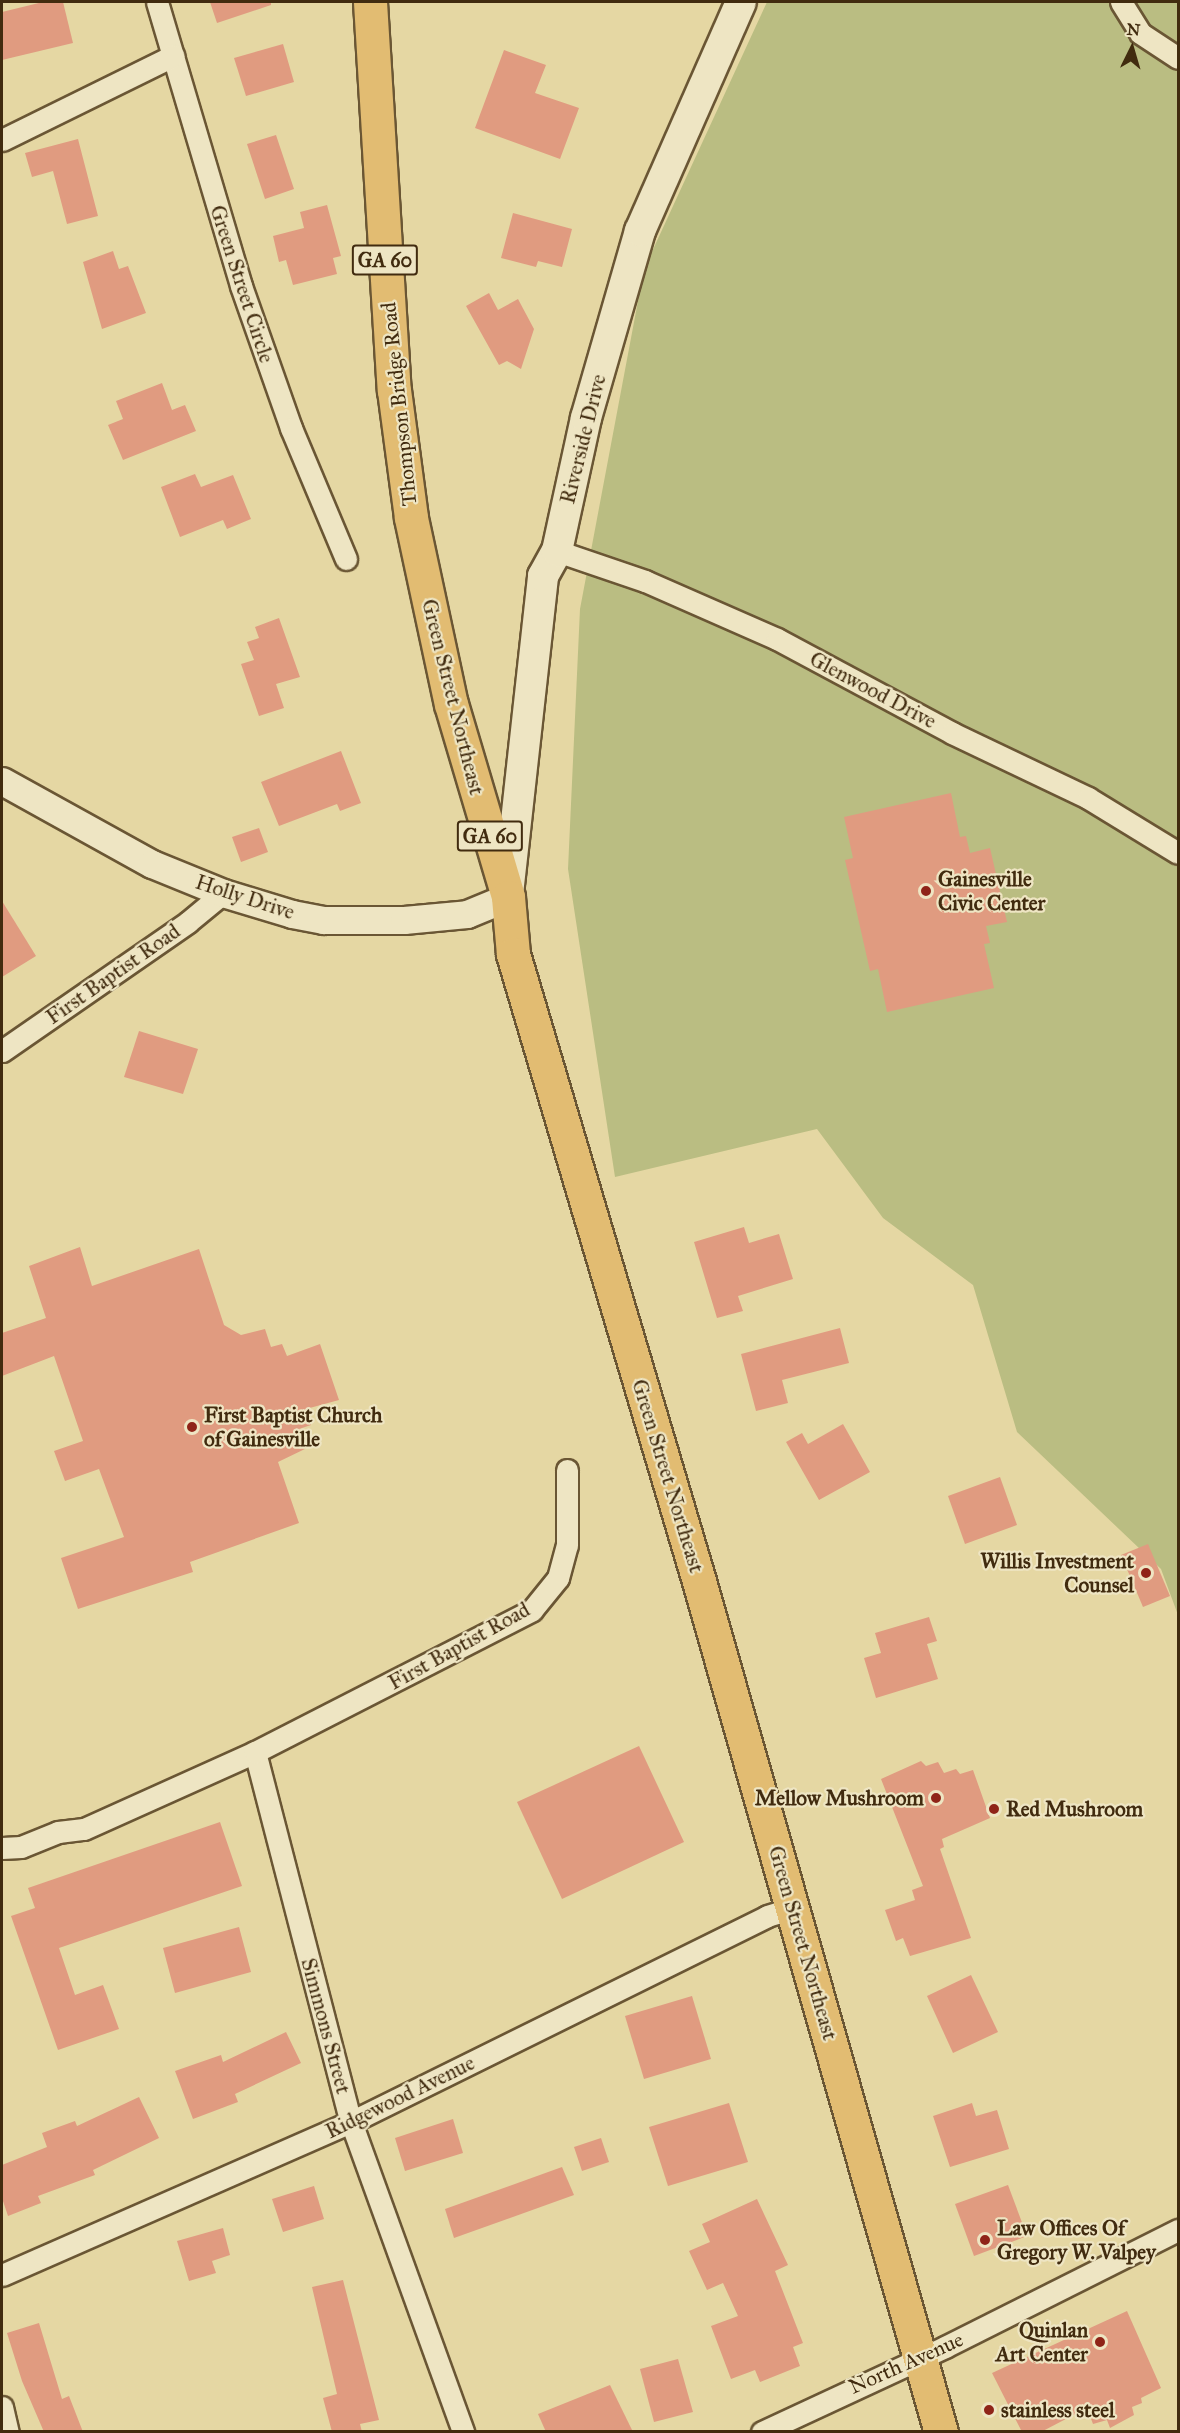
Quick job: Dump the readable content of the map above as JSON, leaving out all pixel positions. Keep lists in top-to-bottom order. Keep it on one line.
{"streets":{"highway":["GA 60","Thompson Bridge Road","Green Street Northeast"],"main road":["Riverside Drive"],"street":["Green Street Circle","Glenwood Drive","Holly Drive","First Baptist Road","Simmons Street","Ridgewood Avenue","North Avenue"]},"crossings":[["Thompson Bridge Road","Green Street Northeast"],["Riverside Drive","Glenwood Drive"],["Riverside Drive","Green Street Northeast"],["Riverside Drive","Holly Drive"],["Green Street Northeast","Holly Drive"],["Green Street Northeast","Ridgewood Avenue"],["Green Street Northeast","North Avenue"],["Holly Drive","First Baptist Road"],["First Baptist Road","Simmons Street"],["Simmons Street","Ridgewood Avenue"]],"places":["Gainesville Civic Center","First Baptist Church of Gainesville","Willis Investment Counsel","Mellow Mushroom","Red Mushroom","Law Offices Of Gregory W. Valpey","Quinlan Art Center","stainless steel"],"north":"top"}
